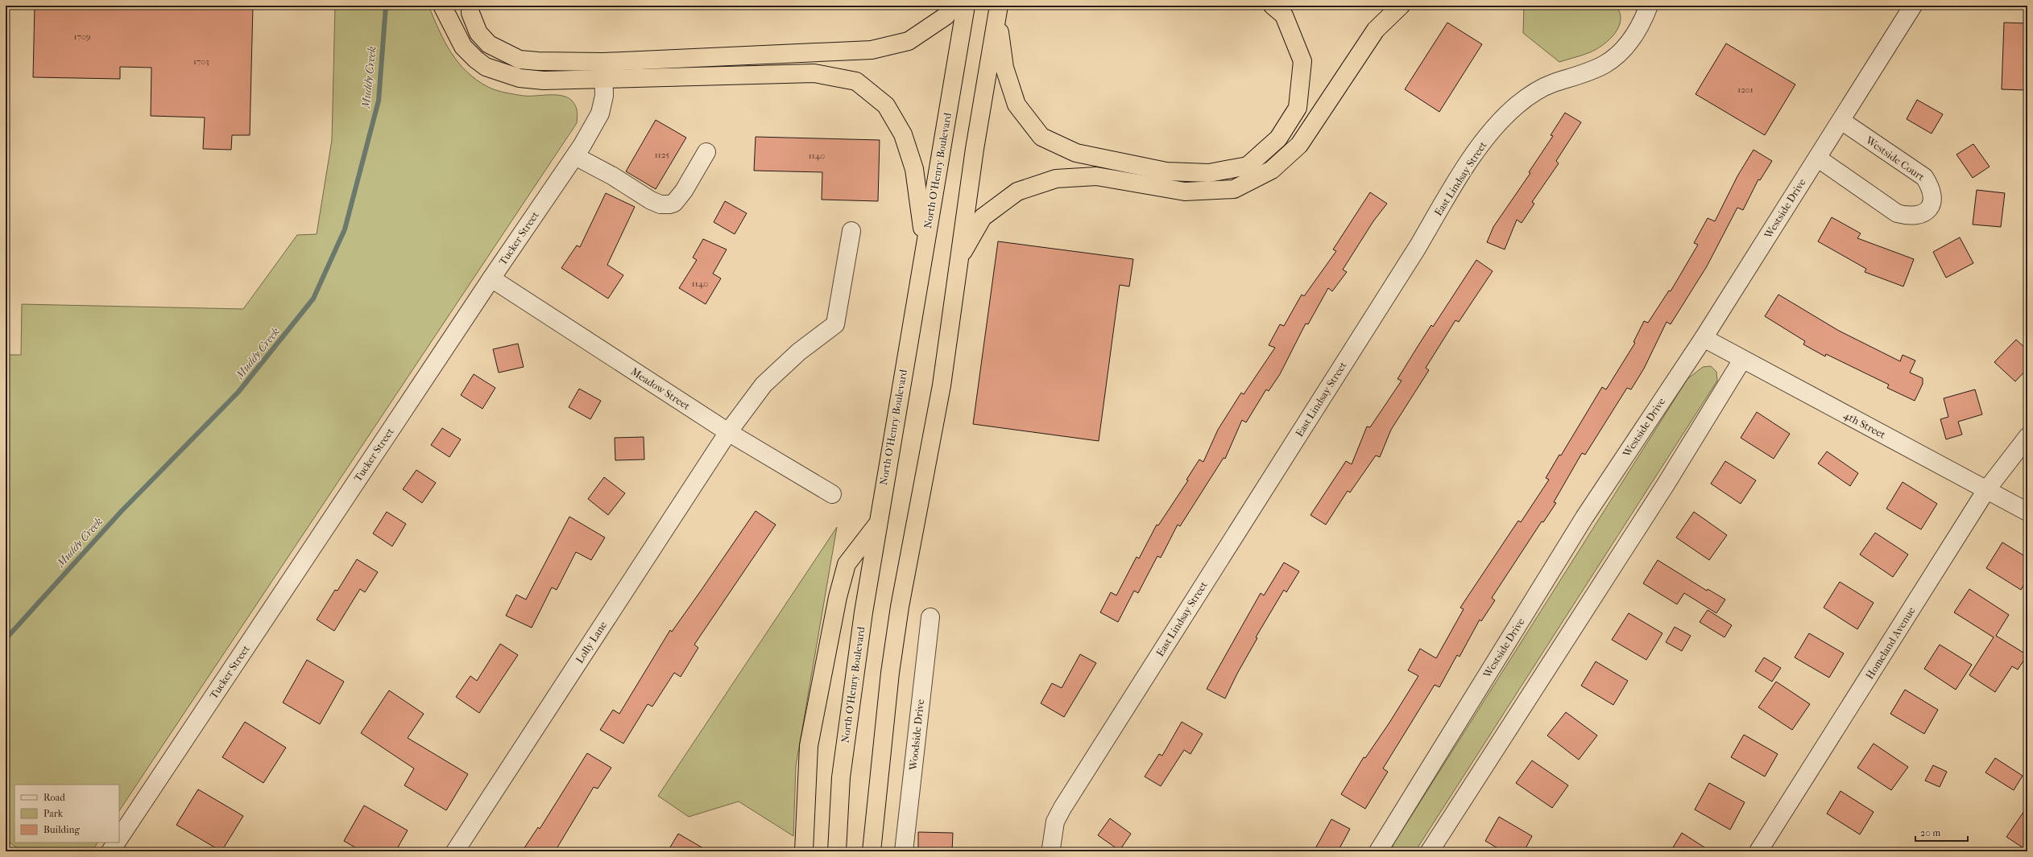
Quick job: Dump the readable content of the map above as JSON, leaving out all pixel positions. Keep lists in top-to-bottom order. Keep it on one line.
{"streets":{"highway":["North O'Henry Boulevard"],"street":["Westside Court","East Lindsay Street","Westside Drive","Tucker Street","Meadow Street","4th Street","Lolly Lane","Homeland Avenue","Woodside Drive"]},"crossings":[["Westside Court","Westside Drive"],["Westside Drive","4th Street"],["Tucker Street","Meadow Street"],["Meadow Street","Lolly Lane"],["4th Street","Homeland Avenue"]],"water":["Muddy Creek"],"house_numbers":["1709","1703","1201","1125","1140","1140"],"legend":["Road","Park","Building"],"scale_bar":"20 m"}
